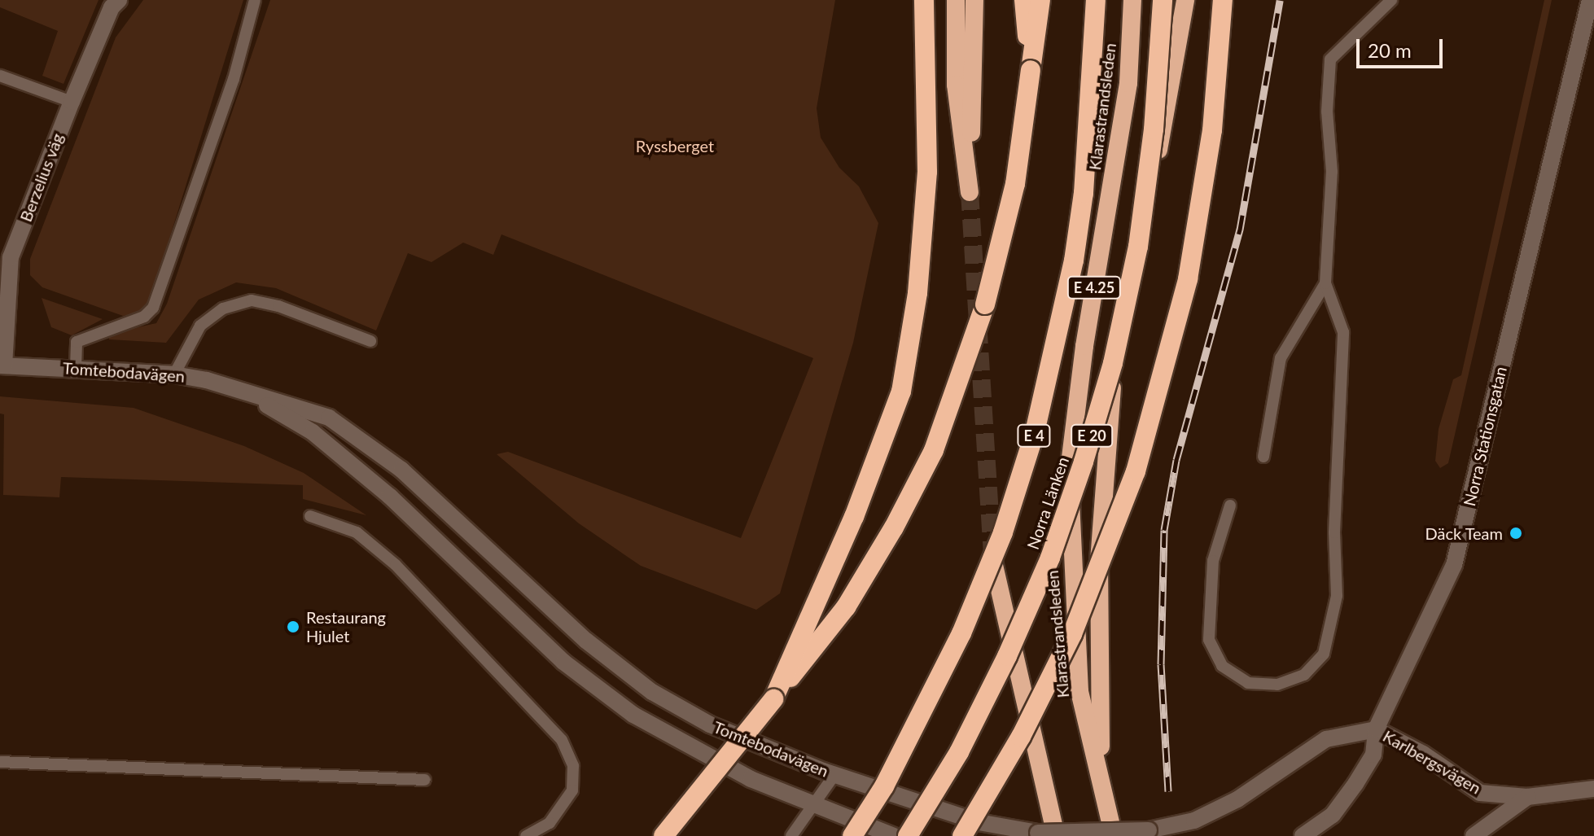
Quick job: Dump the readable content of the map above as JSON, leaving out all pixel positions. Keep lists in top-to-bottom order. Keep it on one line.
{"streets":{"highway":["Klarastrandsleden","E 4.25","E 4","E 20","Norra Länken"],"street":["Berzelius väg","Tomtebodavägen","Norra Stationsgatan","Karlbergsvägen"]},"crossings":[["Berzelius väg","Tomtebodavägen"],["Tomtebodavägen","Norra Stationsgatan"],["Tomtebodavägen","Karlbergsvägen"],["Norra Stationsgatan","Karlbergsvägen"]],"parks":["Ryssberget"],"places":["Däck Team","Restaurang Hjulet"],"scale_bar":"20 m"}
